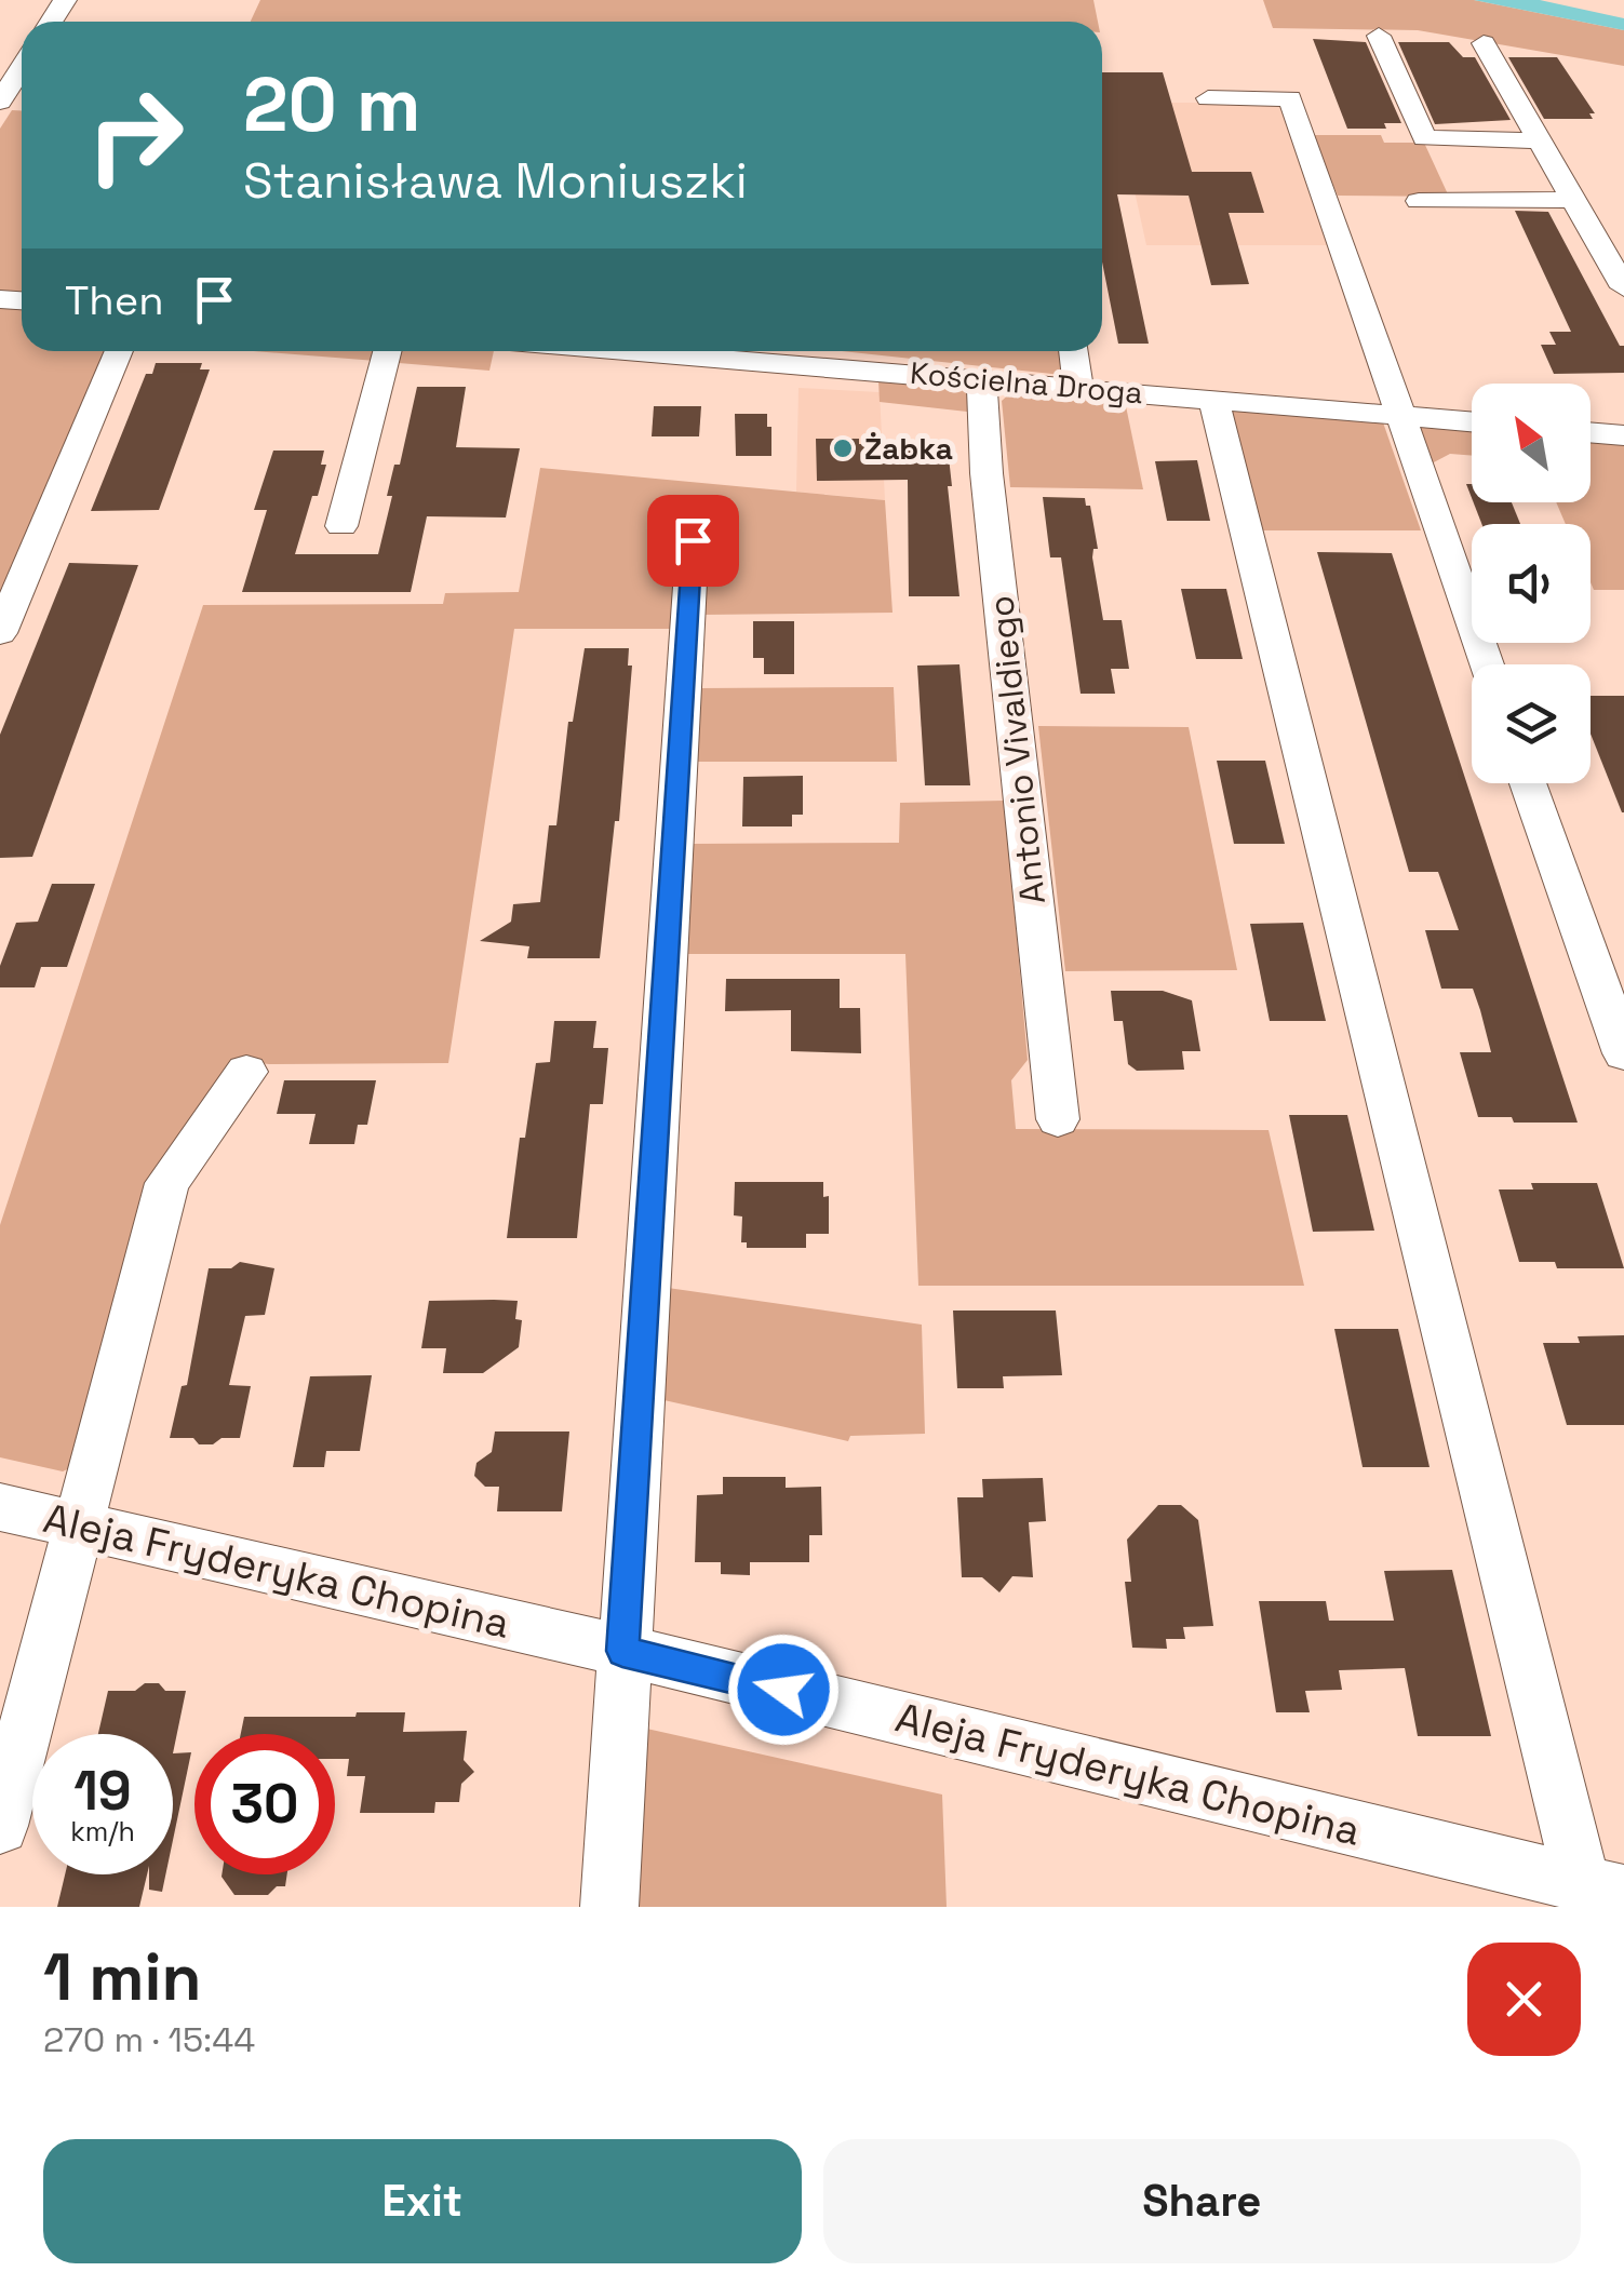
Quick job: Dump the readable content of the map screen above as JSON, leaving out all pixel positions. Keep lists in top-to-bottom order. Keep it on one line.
{"streets":{"street":["Kościelna Droga","Antonio Vivaldiego","Aleja Fryderyka Chopina"]},"crossings":[["Kościelna Droga","Antonio Vivaldiego"]],"places":["Żabka"],"north":"top left","page":{"turn":["20 m","Stanisława Moniuszki"],"then":"Then","speed":"19 km/h","limit":"30","heading":["1 min","270 m · 15:44"],"buttons":["Exit","Share"]}}
